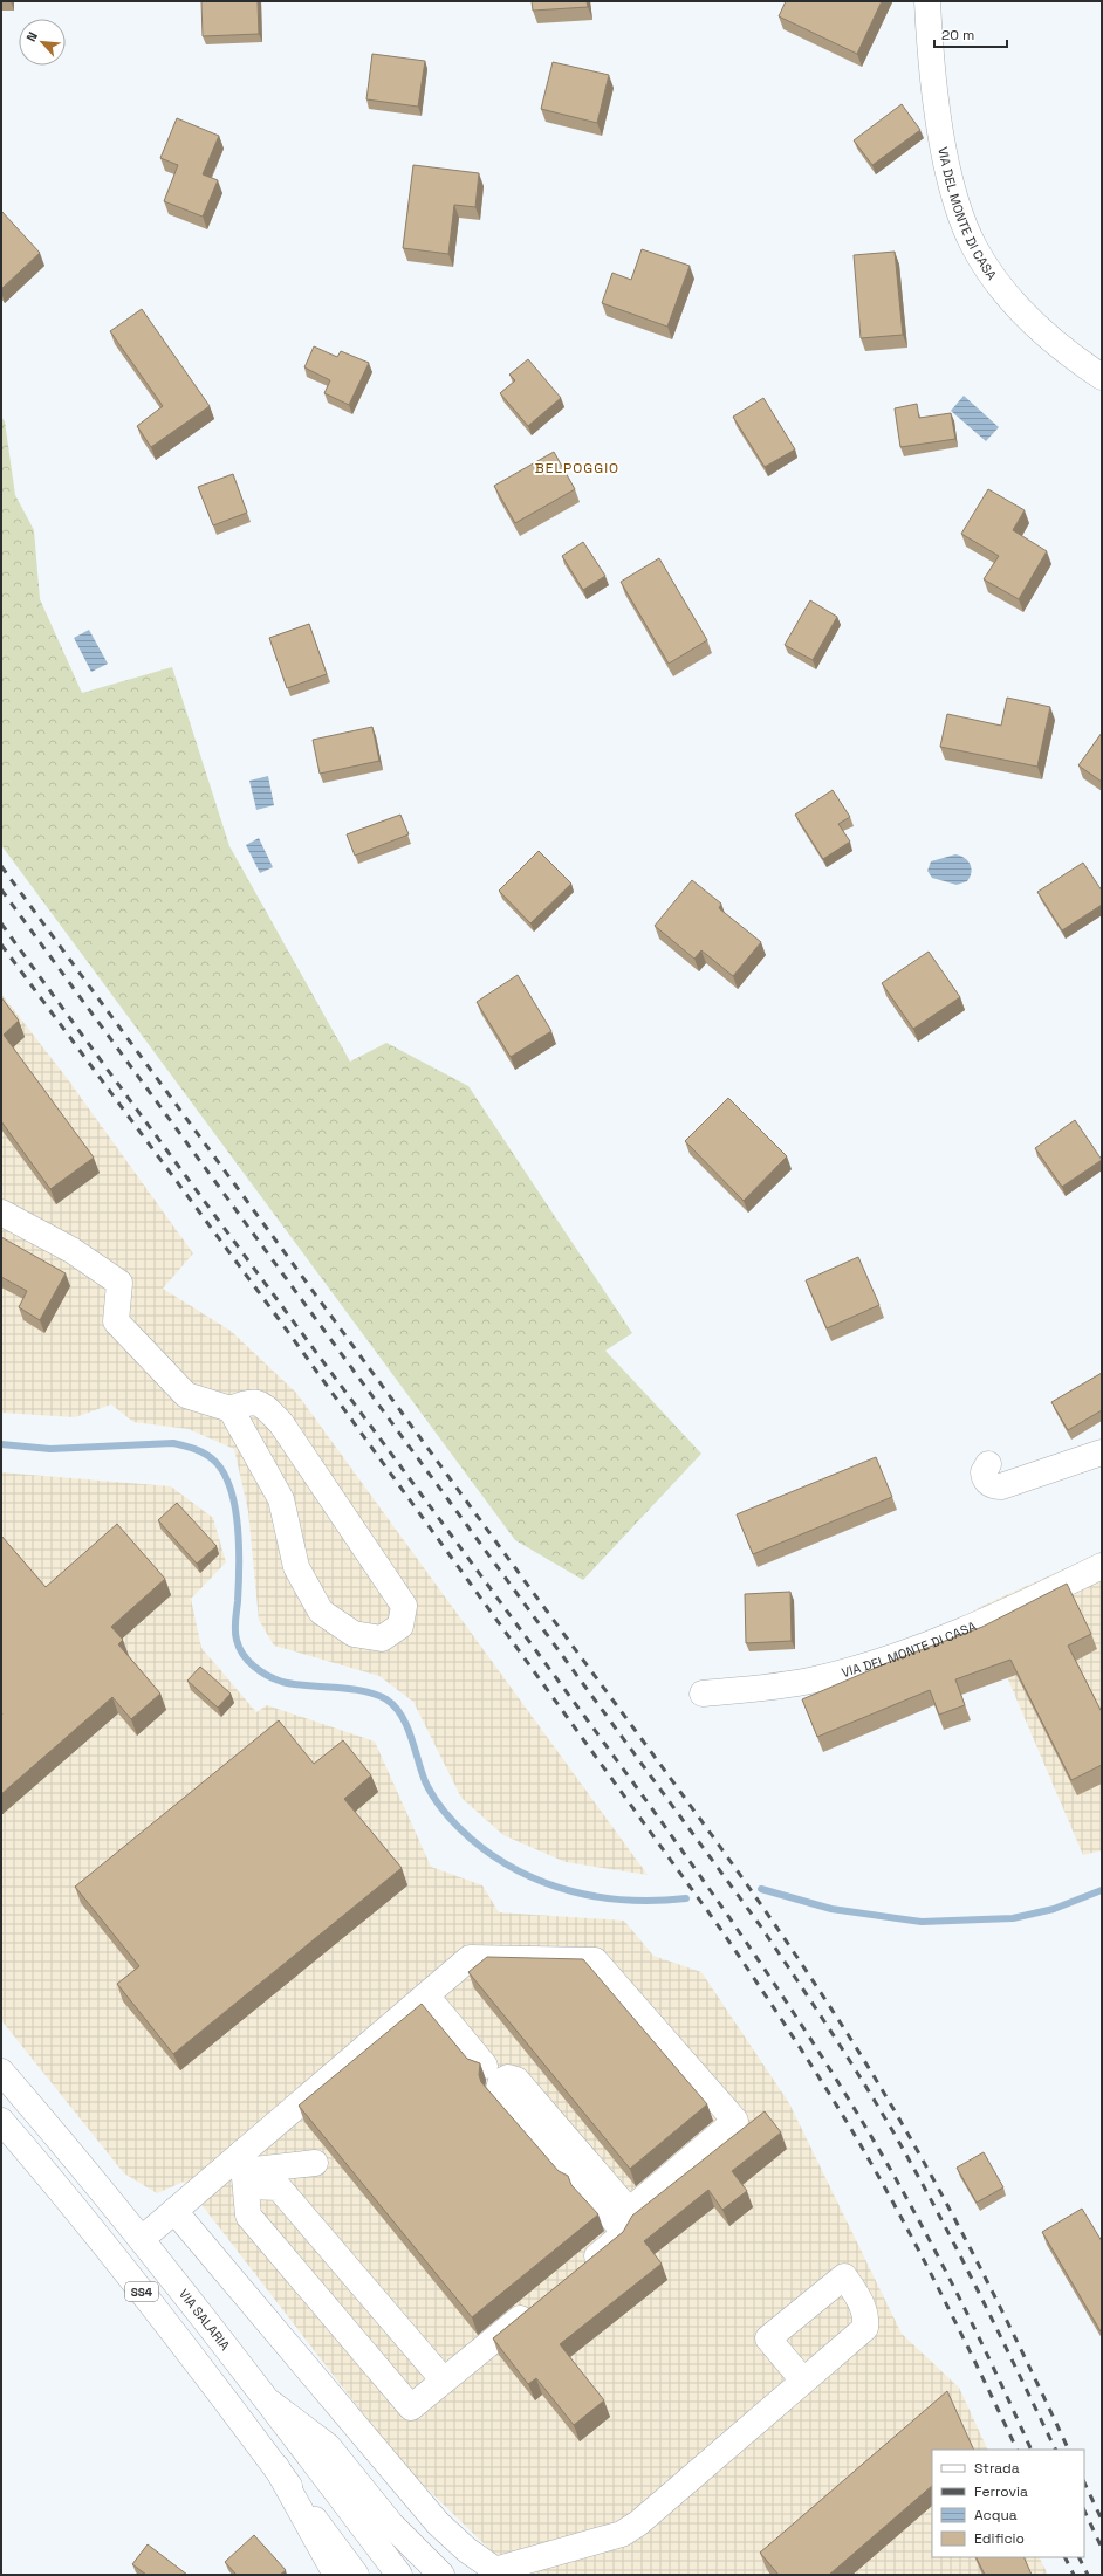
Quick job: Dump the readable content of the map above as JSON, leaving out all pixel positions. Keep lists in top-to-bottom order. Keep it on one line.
{"streets":{"main road":["VIA DEL MONTE DI CASA","SS4","VIA SALARIA"]},"districts":["BELPOGGIO"],"legend":["Strada","Ferrovia","Acqua","Edificio"],"scale_bar":"20 m","north":"top left"}
